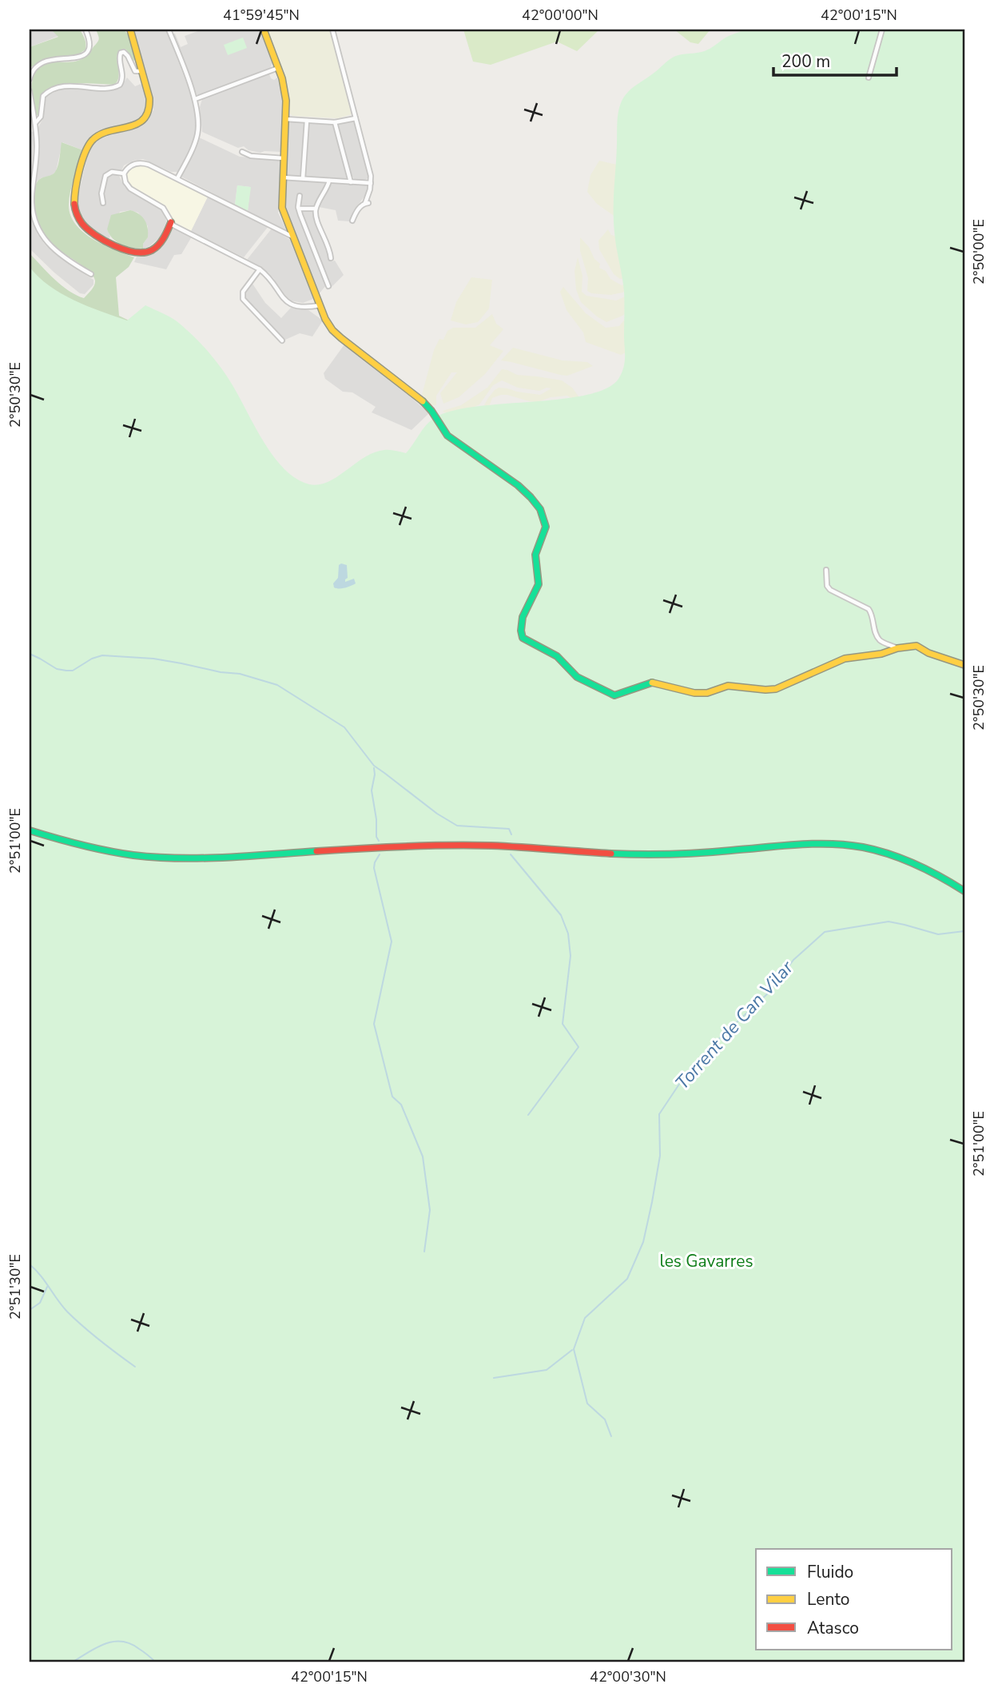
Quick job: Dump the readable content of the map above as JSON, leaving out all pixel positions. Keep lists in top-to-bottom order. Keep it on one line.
{"water":["Torrent de Can Vilar"],"parks":["les Gavarres"],"legend":["Fluido","Lento","Atasco"],"scale_bar":"200 m","coordinates":["41°59'45\"N","42°00'00\"N","42°00'15\"N","2°50'00\"E","2°50'30\"E","2°51'00\"E","2°51'30\"E","42°00'30\"N"]}
